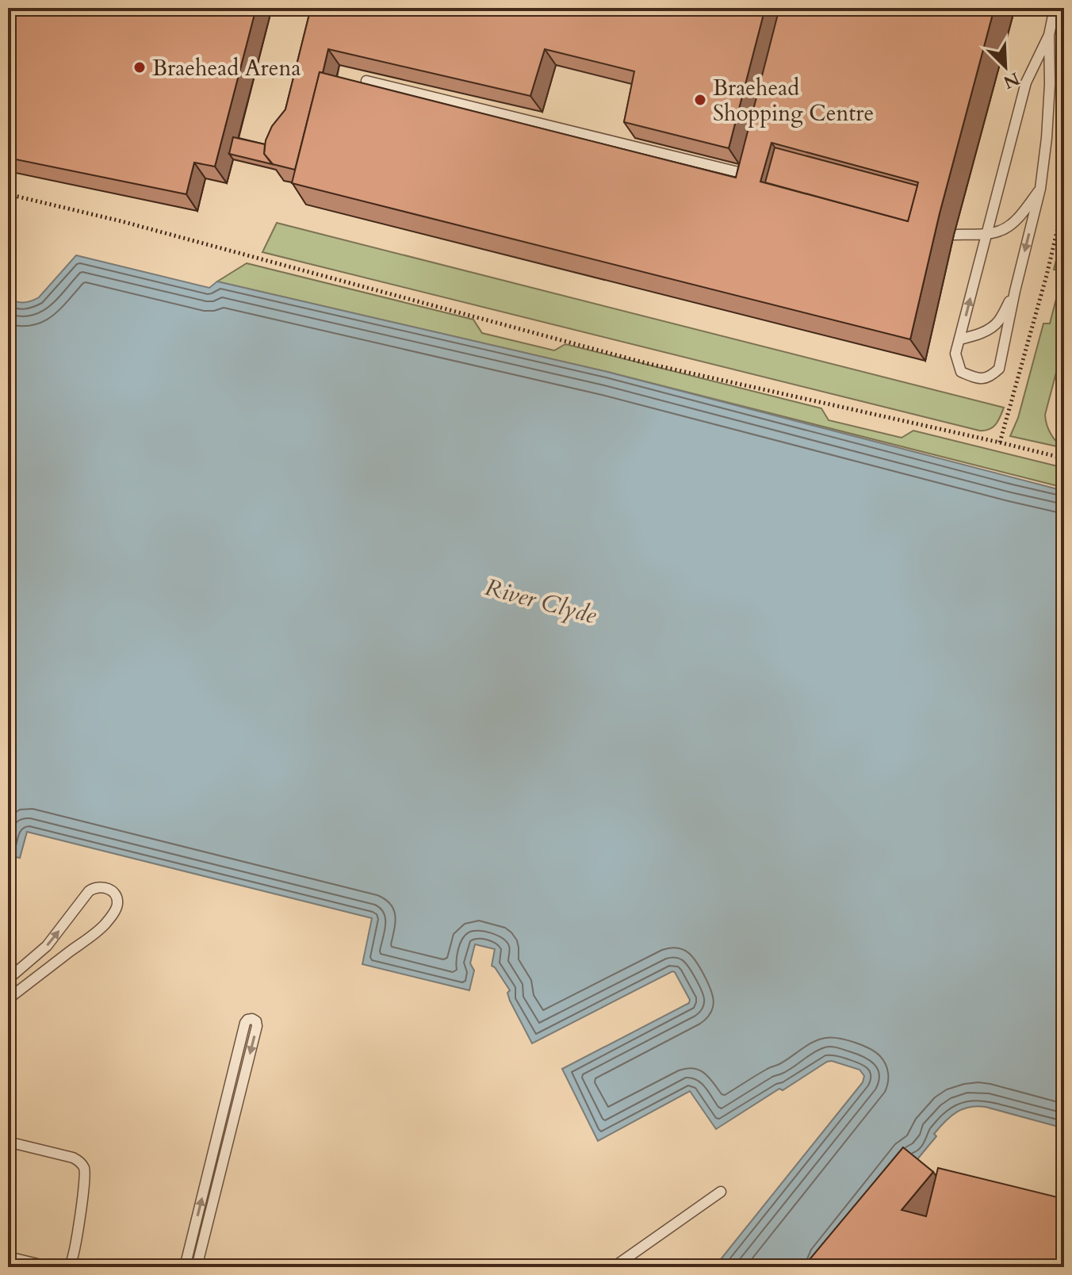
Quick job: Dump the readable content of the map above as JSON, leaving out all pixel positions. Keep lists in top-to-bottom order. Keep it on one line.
{"water":["River Clyde"],"places":["Braehead Arena","Braehead Shopping Centre"],"north":"bottom right"}
